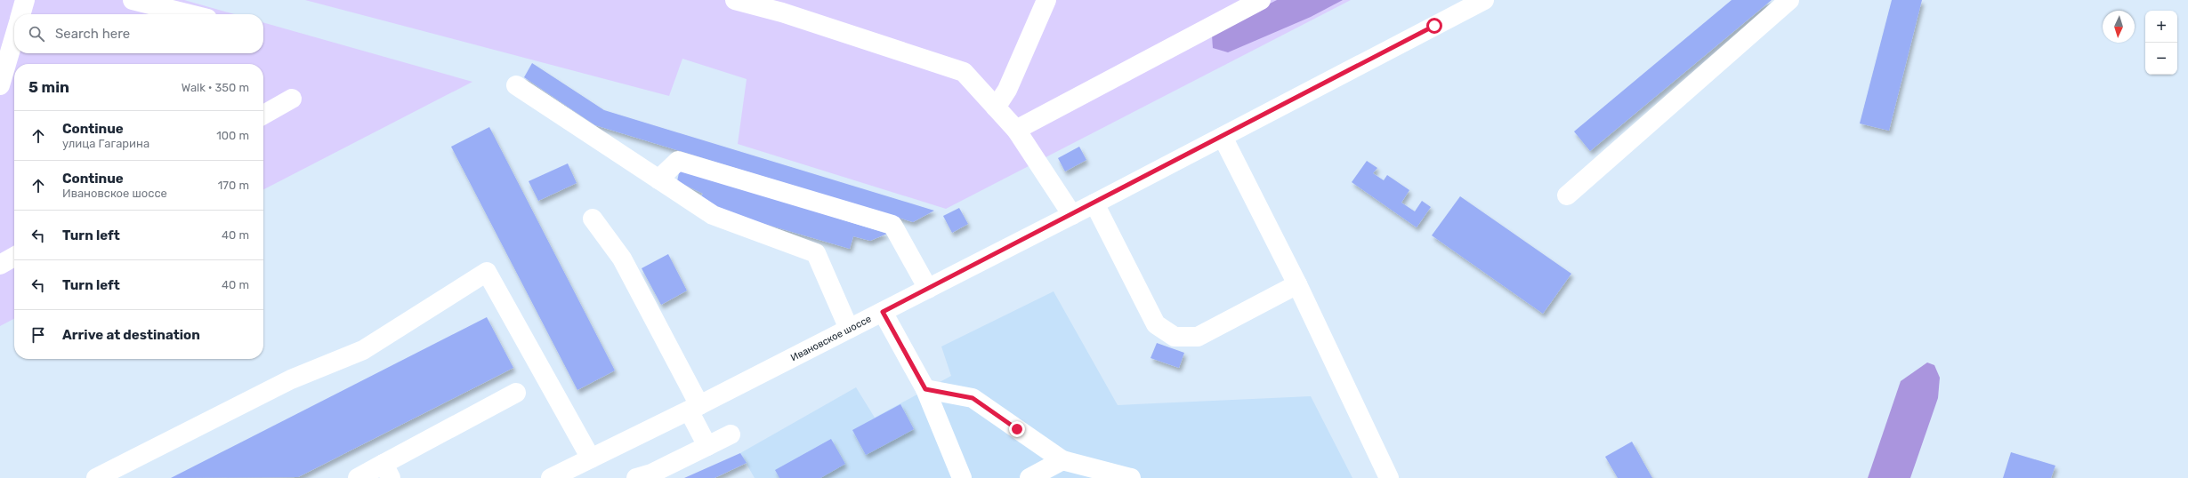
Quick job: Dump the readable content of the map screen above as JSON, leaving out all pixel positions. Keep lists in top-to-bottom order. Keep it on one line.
{"streets":{"street":["Ивановское шоссе"]},"north":"bottom","page":{"map_buttons":["+","−"],"search":"Search here","heading":["5 min","Walk · 350 m"],"list":[["Continue","улица Гагарина","100 m"],["Continue","Ивановское шоссе","170 m"],["Turn left","40 m"],["Turn left","40 m"],"Arrive at destination"]}}
